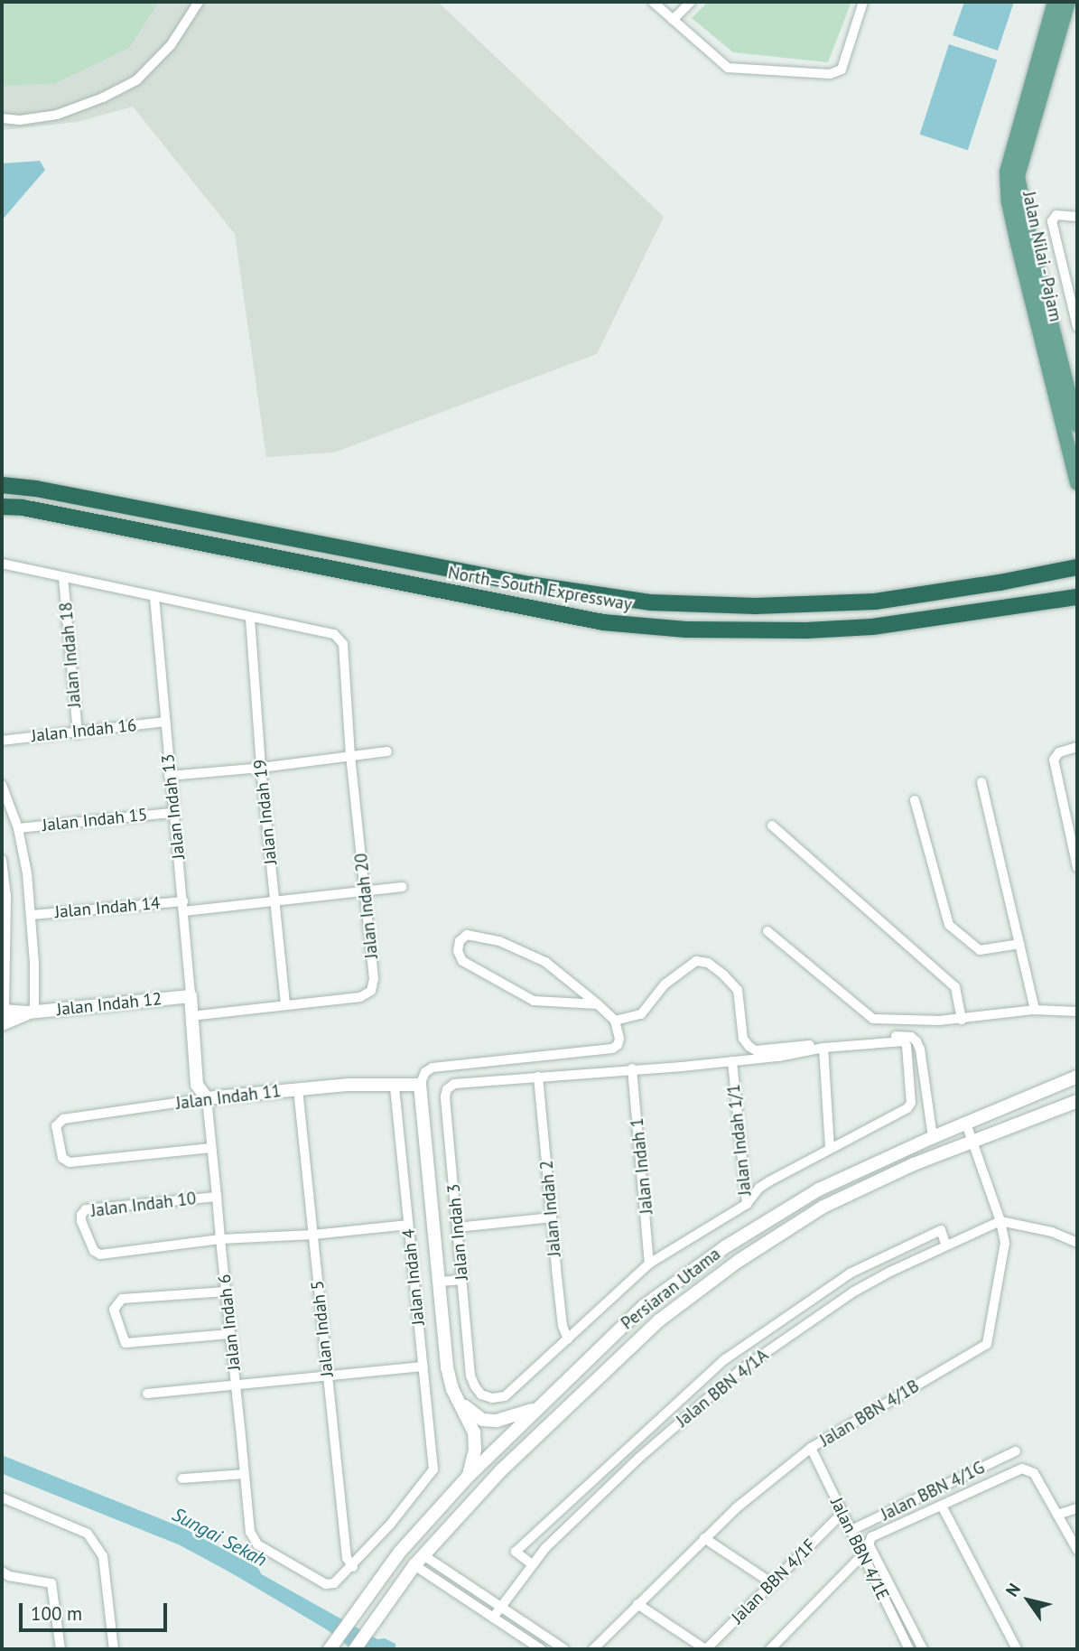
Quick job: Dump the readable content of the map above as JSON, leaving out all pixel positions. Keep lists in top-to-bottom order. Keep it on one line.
{"streets":{"highway":["North–South Expressway"],"main road":["Jalan Nilai - Pajam","Jalan Indah 13","Jalan Indah 12","Jalan Indah 11","Persiaran Utama"],"street":["Jalan Indah 18","Jalan Indah 16","Jalan Indah 19","Jalan Indah 15","Jalan Indah 20","Jalan Indah 14","Jalan Indah 1/1","Jalan Indah 1","Jalan Indah 10","Jalan Indah 2","Jalan Indah 3","Jalan Indah 4","Jalan Indah 6","Jalan Indah 5","Jalan BBN 4/1A","Jalan BBN 4/1B","Jalan BBN 4/1G","Jalan BBN 4/1E","Jalan BBN 4/1F"]},"crossings":[["Jalan Indah 18","Jalan Indah 16"],["Jalan Indah 16","Jalan Indah 13"],["Jalan Indah 13","Jalan Indah 15"],["Jalan Indah 13","Jalan Indah 20"],["Jalan Indah 13","Jalan Indah 14"],["Jalan Indah 13","Jalan Indah 12"],["Jalan Indah 13","Jalan Indah 11"],["Jalan Indah 13","Jalan Indah 6"],["Jalan Indah 19","Jalan Indah 20"],["Jalan Indah 11","Jalan Indah 4"],["Jalan Indah 11","Jalan Indah 6"],["Jalan Indah 11","Jalan Indah 5"],["Jalan Indah 1/1","Jalan Indah 1"],["Jalan Indah 1/1","Jalan Indah 2"],["Jalan Indah 1/1","Jalan Indah 3"],["Jalan Indah 10","Jalan Indah 6"],["Jalan Indah 2","Jalan Indah 3"],["Jalan Indah 4","Jalan Indah 6"],["Jalan Indah 4","Jalan Indah 5"],["Persiaran Utama","Jalan BBN 4/1B"],["Jalan Indah 6","Jalan Indah 5"],["Jalan BBN 4/1A","Jalan BBN 4/1B"],["Jalan BBN 4/1B","Jalan BBN 4/1E"],["Jalan BBN 4/1G","Jalan BBN 4/1E"],["Jalan BBN 4/1E","Jalan BBN 4/1F"]],"water":["Sungai Sekah"],"scale_bar":"100 m","north":"top left"}
